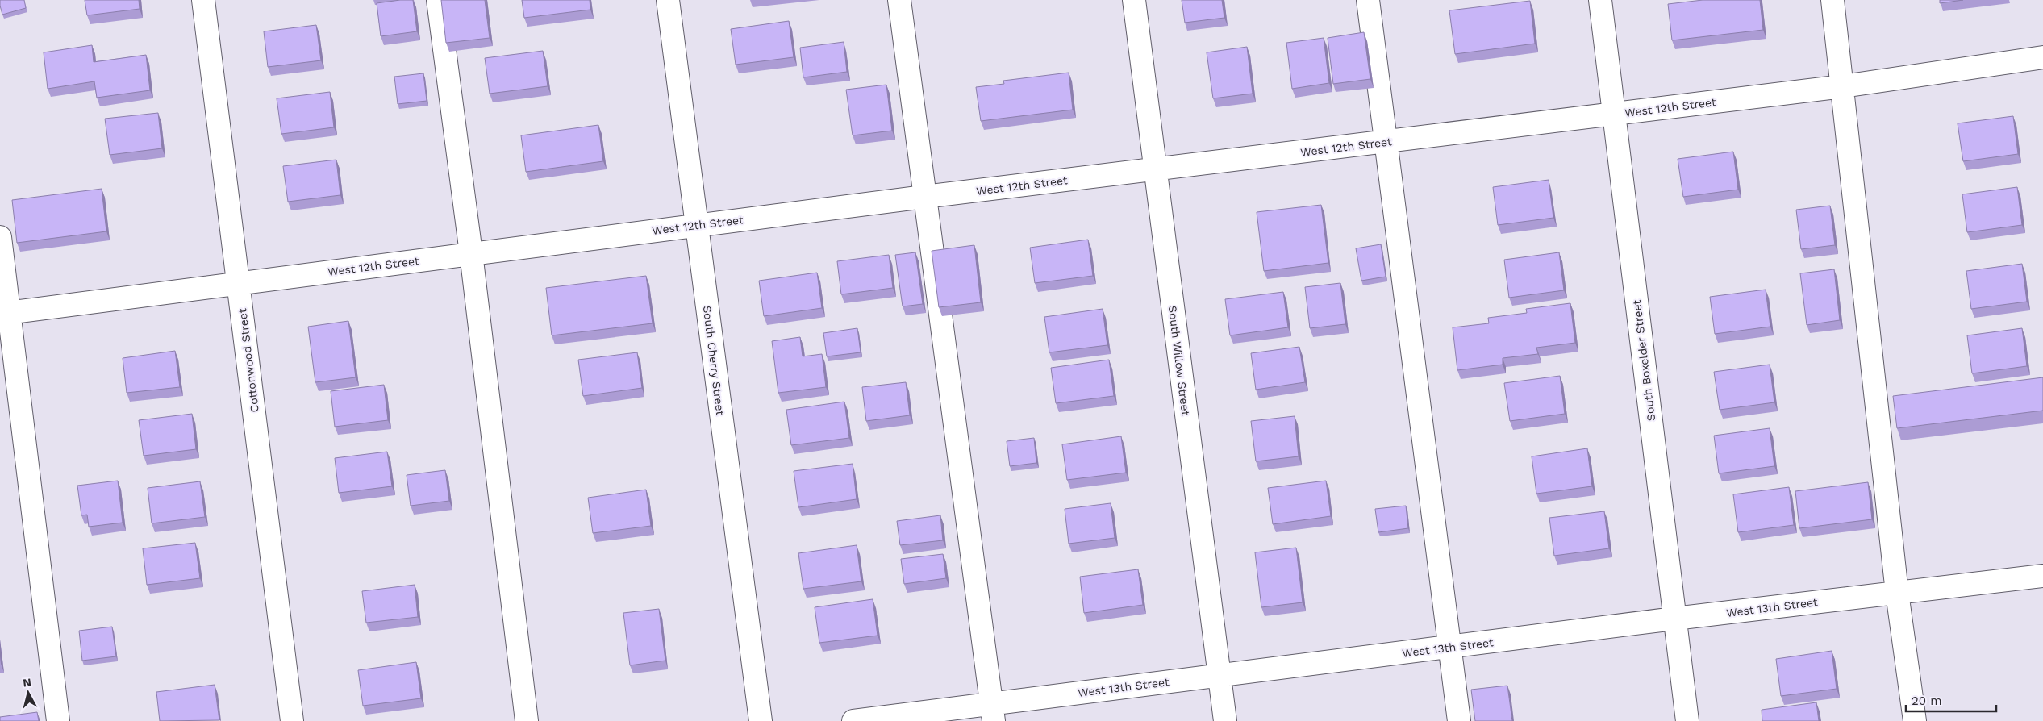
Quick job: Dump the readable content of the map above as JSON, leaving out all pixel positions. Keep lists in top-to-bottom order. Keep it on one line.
{"streets":{"street":["West 12th Street","Cottonwood Street","South Cherry Street","South Willow Street","South Boxelder Street","West 13th Street"]},"crossings":[["West 12th Street","Cottonwood Street"],["West 12th Street","South Cherry Street"],["West 12th Street","South Willow Street"],["West 12th Street","South Boxelder Street"],["South Willow Street","West 13th Street"],["South Boxelder Street","West 13th Street"]],"scale_bar":"20 m","north":"top"}
